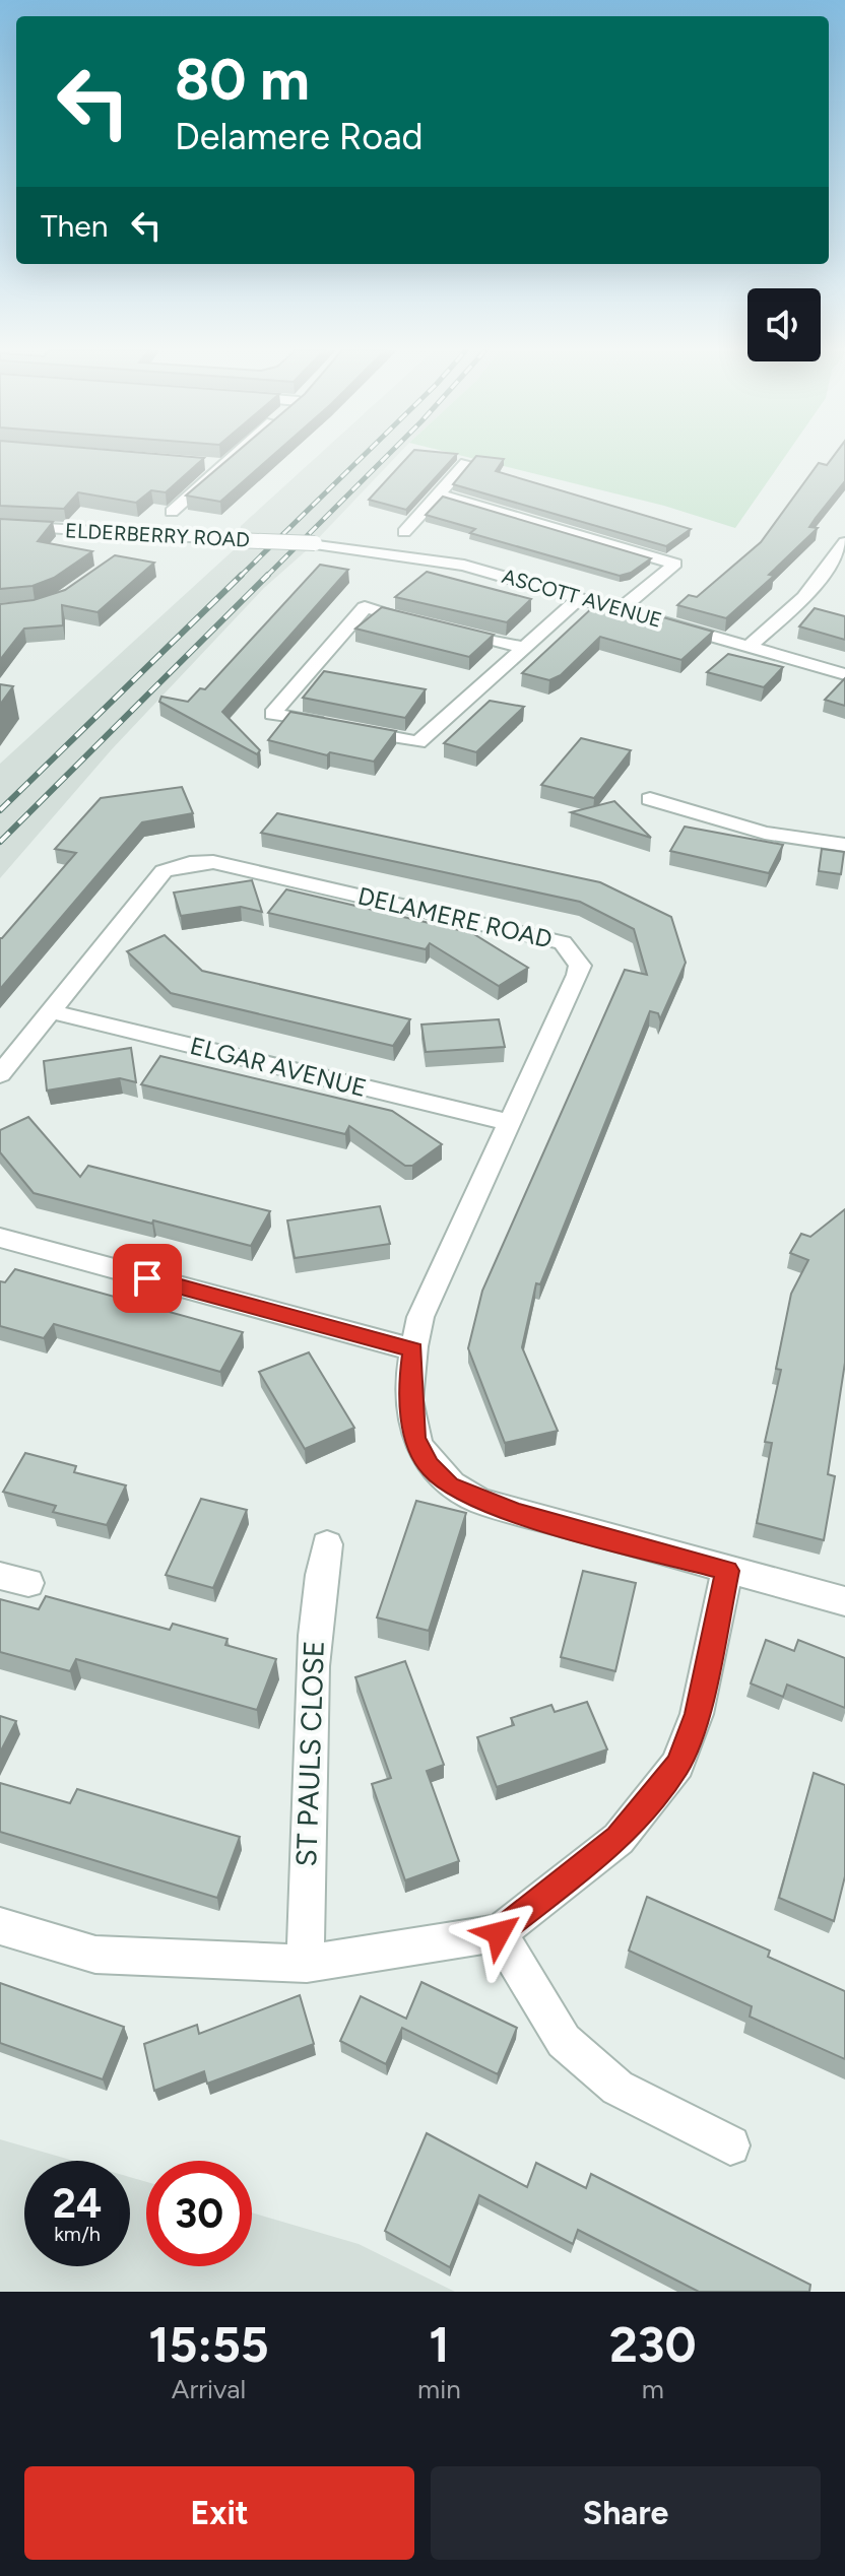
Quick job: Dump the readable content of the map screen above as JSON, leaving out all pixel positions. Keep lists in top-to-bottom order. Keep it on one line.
{"streets":{"street":["ELDERBERRY ROAD","ASCOTT AVENUE","DELAMERE ROAD","ELGAR AVENUE","ST PAULS CLOSE"]},"crossings":[["ELDERBERRY ROAD","ASCOTT AVENUE"],["DELAMERE ROAD","ELGAR AVENUE"]],"page":{"turn":["80 m","Delamere Road"],"then":"Then","speed":"24 km/h","limit":"30","eta":["15:55","Arrival","1","min","230","m"],"buttons":["Exit","Share"]}}
